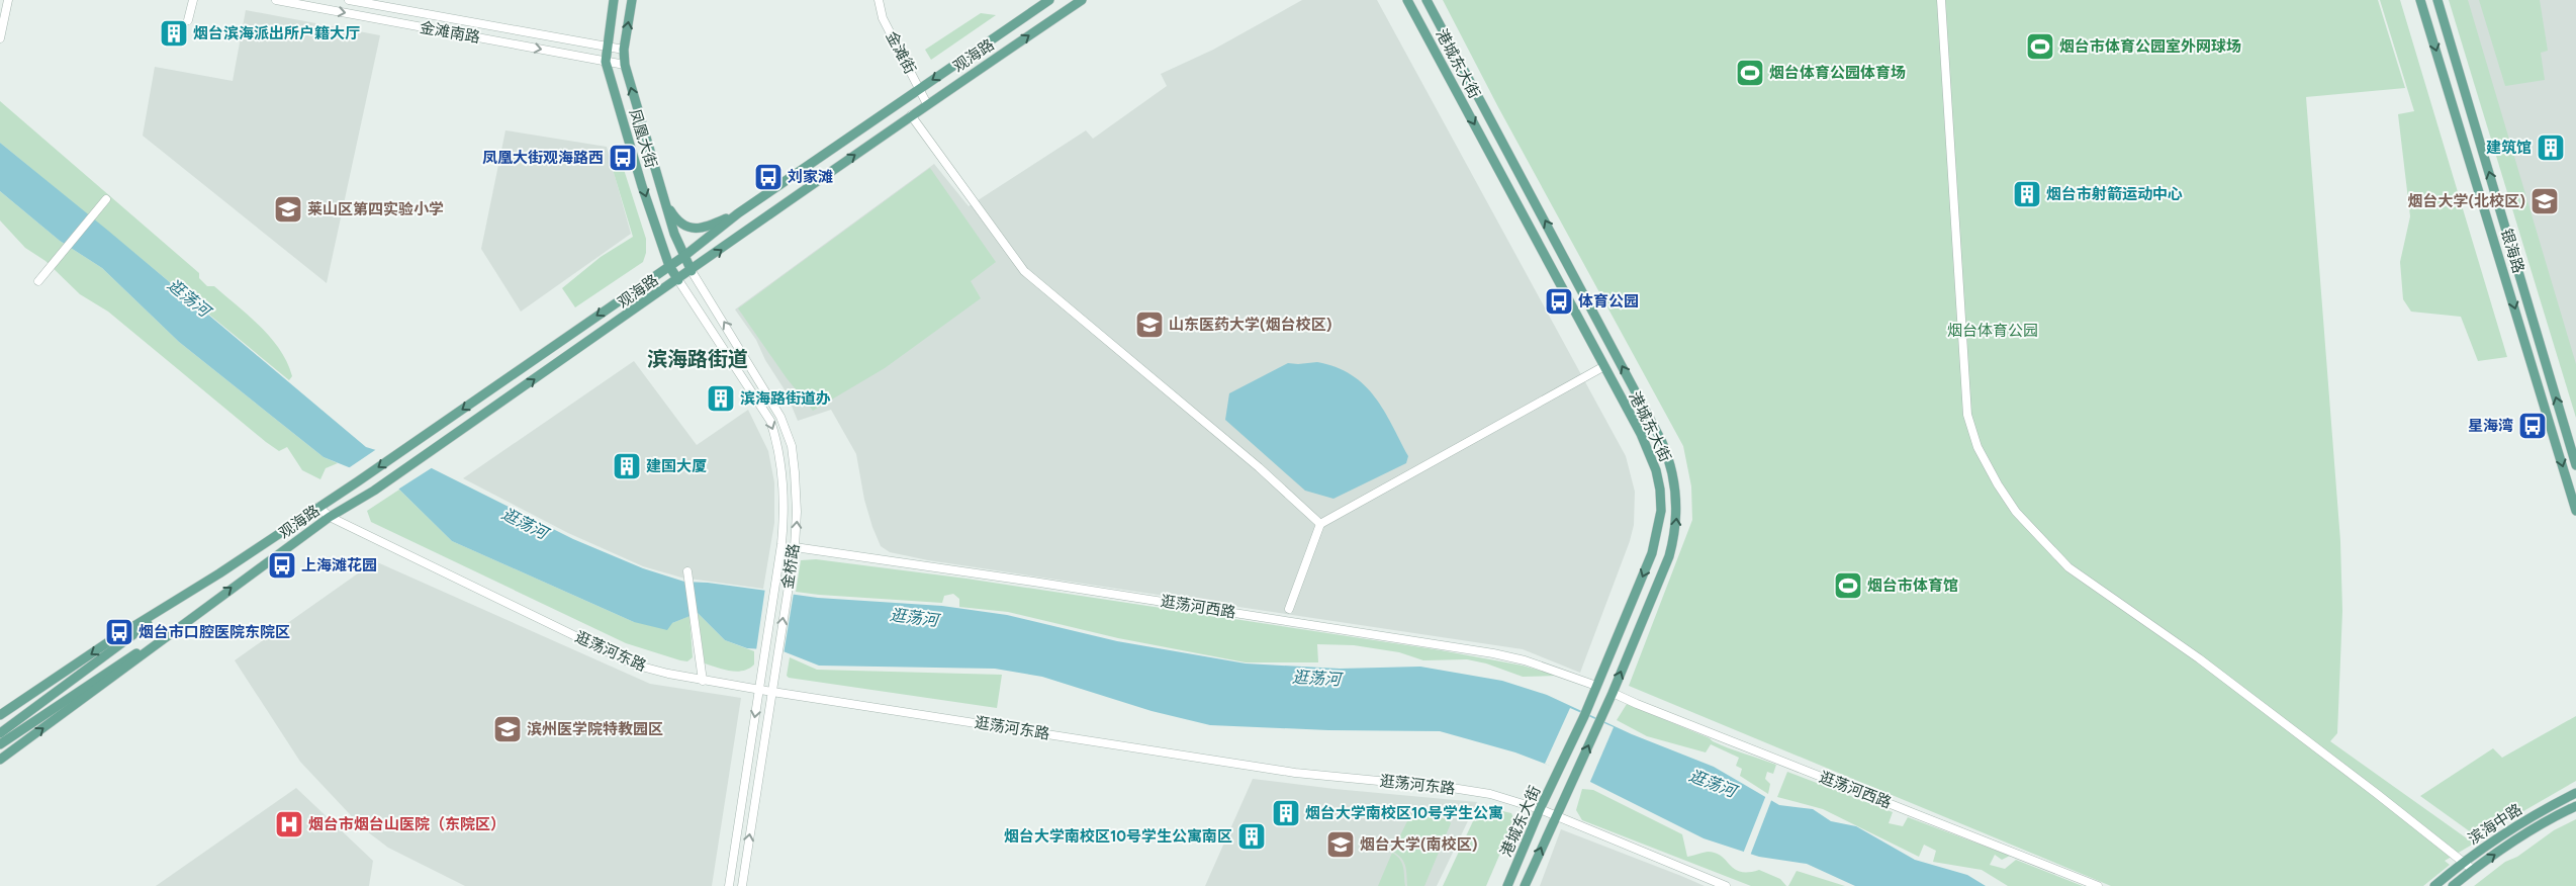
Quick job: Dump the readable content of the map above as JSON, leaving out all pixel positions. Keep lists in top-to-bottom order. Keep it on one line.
{"streets":{"main road":["观海路","港城东大街","凤凰大街","银海路","滨海中路"],"street":["金滩南路","金滩街","金桥路","逛荡河西路","逛荡河东路"]},"crossings":[["金滩南路","凤凰大街"],["金滩街","观海路"],["观海路","凤凰大街"],["观海路","金桥路"],["观海路","逛荡河东路"],["港城东大街","逛荡河西路"],["港城东大街","逛荡河东路"],["凤凰大街","金桥路"],["金桥路","逛荡河西路"],["金桥路","逛荡河东路"]],"districts":["滨海路街道"],"water":["逛荡河"],"parks":["烟台体育公园"],"places":{"building":["烟台滨海派出所户籍大厅","建筑馆","烟台市射箭运动中心","滨海路街道办","建国大厦","烟台大学南校区10号学生公寓","烟台大学南校区10号学生公寓南区"],"sports":["烟台市体育公园室外网球场","烟台体育公园体育场","烟台市体育馆"],"bus stop":["凤凰大街观海路西","刘家滩","体育公园","星海湾","上海滩花园","烟台市口腔医院东院区"],"school or university":["烟台大学(北校区)","莱山区第四实验小学","山东医药大学(烟台校区)","滨州医学院特教园区","烟台大学(南校区)"],"hospital":["烟台市烟台山医院（东院区）"]}}
